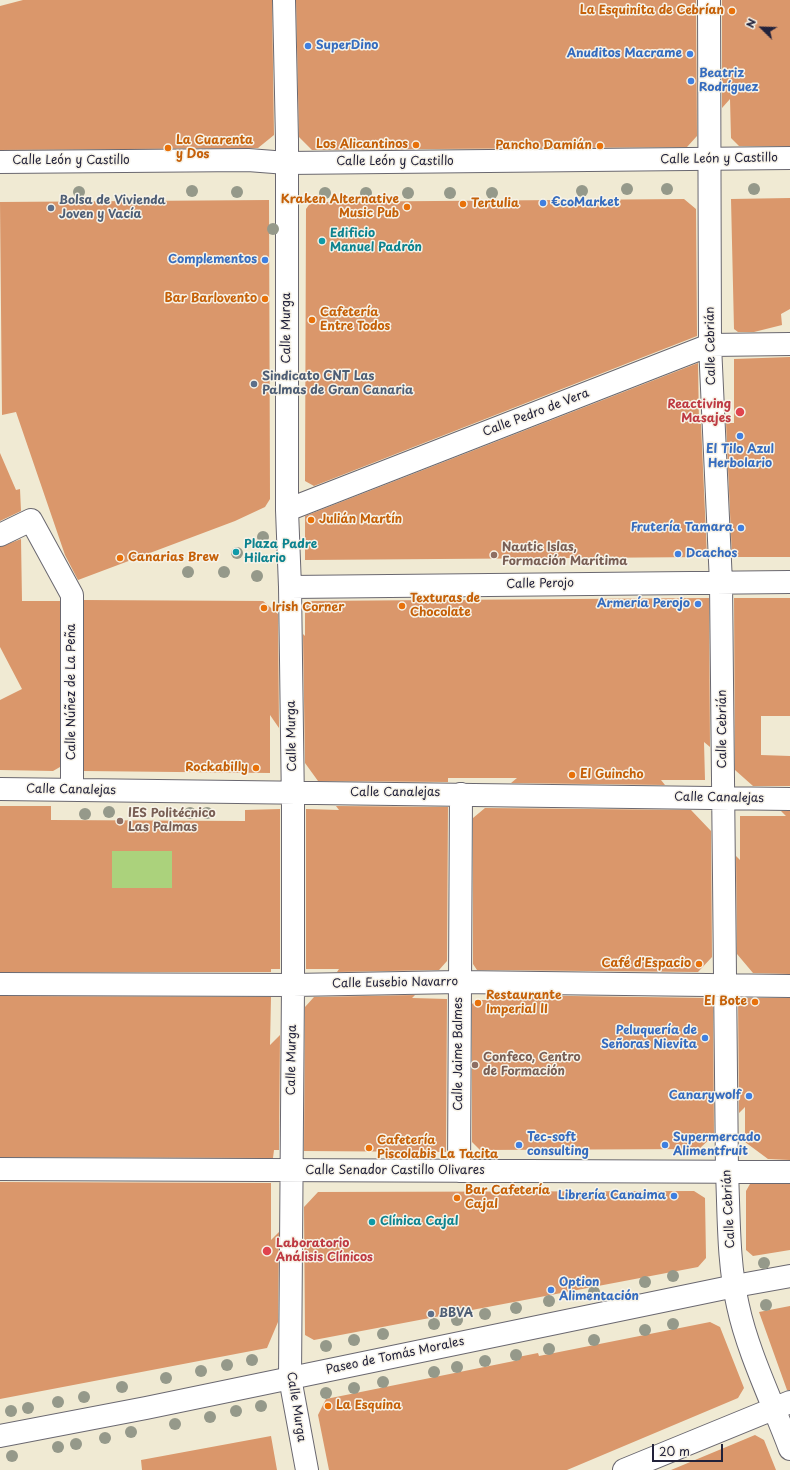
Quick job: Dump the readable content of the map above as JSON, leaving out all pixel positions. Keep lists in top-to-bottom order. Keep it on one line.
{"streets":{"street":["Calle León y Castillo","Calle Murga","Calle Cebrián","Calle Pedro de Vera","Calle Perojo","Calle Núñez de La Peña","Calle Canalejas","Calle Eusebio Navarro","Calle Jaime Balmes","Calle Senador Castillo Olivares","Paseo de Tomás Morales"]},"crossings":[["Calle León y Castillo","Calle Murga"],["Calle León y Castillo","Calle Cebrián"],["Calle Murga","Calle Pedro de Vera"],["Calle Murga","Calle Perojo"],["Calle Murga","Calle Canalejas"],["Calle Murga","Calle Eusebio Navarro"],["Calle Murga","Calle Senador Castillo Olivares"],["Calle Murga","Paseo de Tomás Morales"],["Calle Cebrián","Calle Pedro de Vera"],["Calle Cebrián","Calle Perojo"],["Calle Cebrián","Calle Canalejas"],["Calle Cebrián","Calle Eusebio Navarro"],["Calle Cebrián","Calle Senador Castillo Olivares"],["Calle Cebrián","Paseo de Tomás Morales"],["Calle Núñez de La Peña","Calle Canalejas"],["Calle Canalejas","Calle Jaime Balmes"],["Calle Eusebio Navarro","Calle Jaime Balmes"],["Calle Jaime Balmes","Calle Senador Castillo Olivares"]],"places":["La Esquinita de Cebrían","SuperDino","Anuditos Macrame","Beatriz Rodríguez","Los Alicantinos","Pancho Damián","La Cuarenta y Dos","€coMarket","Tertulia","Kraken Alternative Music Pub","Bolsa de Vivienda Joven y Vacía","Edificio Manuel Padrón","Complementos","Bar Barlovento","Cafetería Entre Todos","Sindicato CNT Las Palmas de Gran Canaria","Reactiving Masajes","El Tilo Azul Herbolario","Julián Martín","Frutería Tamara","Plaza Padre Hilario","Dcachos","Nautic Islas, Formación Marítima","Canarias Brew","Armería Perojo","Texturas de Chocolate","Irish Corner","Rockabilly","El Guincho","IES Politécnico Las Palmas","Café d'Espacio","El Bote","Restaurante Imperial II","Peluquería de Señoras Nievita","Confeco, Centro de Formación","Canarywolf","Tec-soft consulting","Supermercado Alimentfruit","Cafetería Piscolabis La Tacita","Librería Canaima","Bar Cafetería Cajal","Clínica Cajal","Laboratorio Análisis Clínicos","Option Alimentación","BBVA","La Esquina"],"scale_bar":"20 m","north":"top left"}
